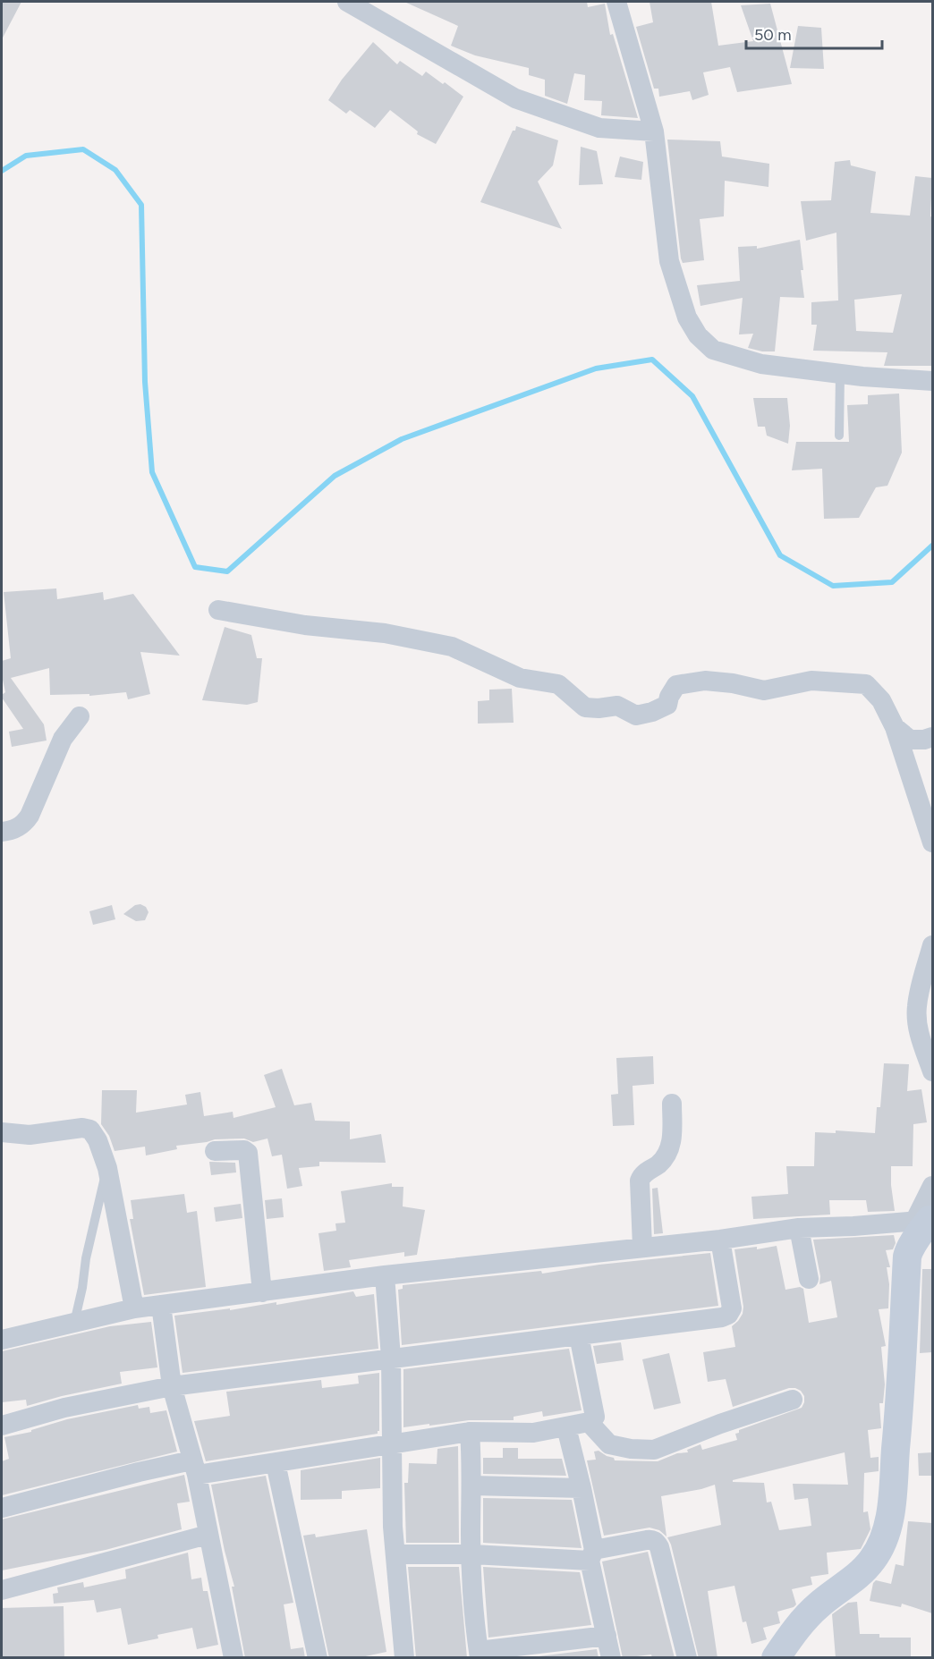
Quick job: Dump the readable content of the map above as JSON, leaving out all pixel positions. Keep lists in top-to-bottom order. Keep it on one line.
{"scale_bar":"50 m"}
